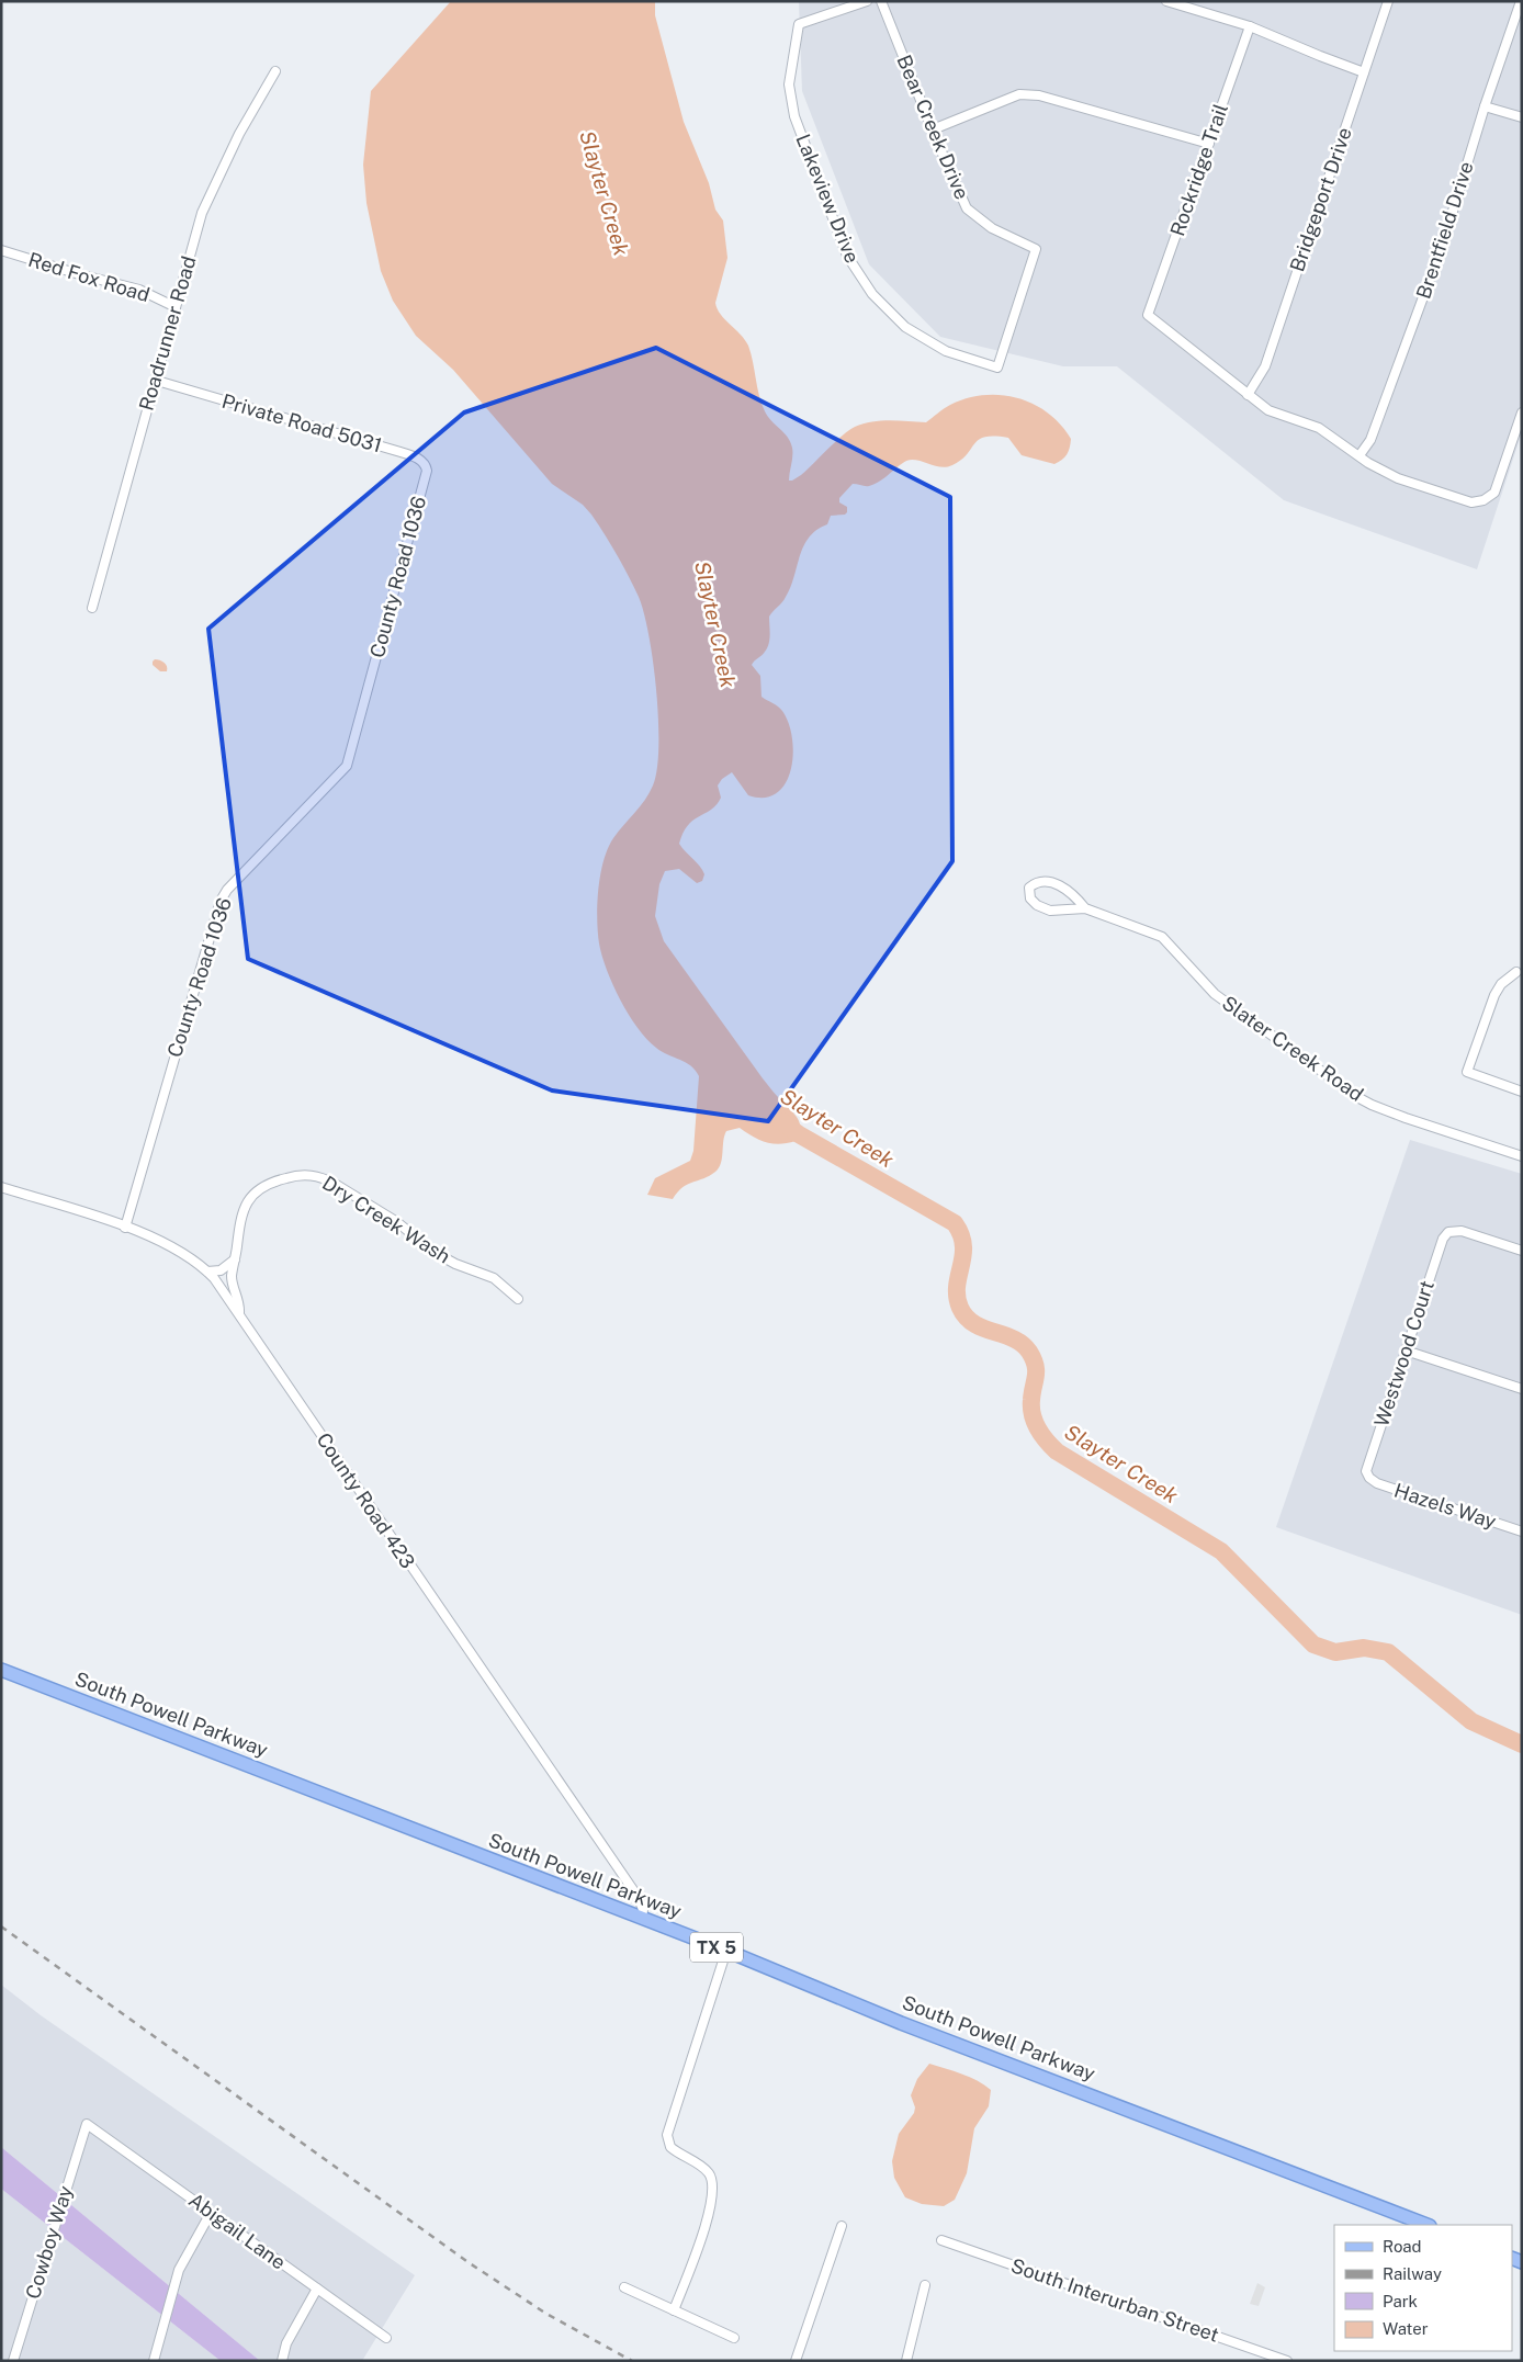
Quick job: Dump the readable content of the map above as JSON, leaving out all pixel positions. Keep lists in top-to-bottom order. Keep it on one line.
{"streets":{"main road":["South Powell Parkway","TX 5"],"street":["Bear Creek Drive","Rockridge Trail","Lakeview Drive","Bridgeport Drive","Brentfield Drive","Red Fox Road","Roadrunner Road","Private Road 5031","County Road 1036","Slater Creek Road","Dry Creek Wash","Westwood Court","County Road 423","Hazels Way","Abigail Lane","Cowboy Way","South Interurban Street"]},"crossings":[["Bear Creek Drive","Lakeview Drive"],["Rockridge Trail","Bridgeport Drive"],["Red Fox Road","Roadrunner Road"],["Roadrunner Road","Private Road 5031"],["Private Road 5031","County Road 1036"],["County Road 1036","County Road 423"],["Dry Creek Wash","County Road 423"],["Westwood Court","Hazels Way"],["County Road 423","South Powell Parkway"],["Abigail Lane","Cowboy Way"]],"water":["Slayter Creek"],"legend":["Road","Railway","Park","Water"]}
